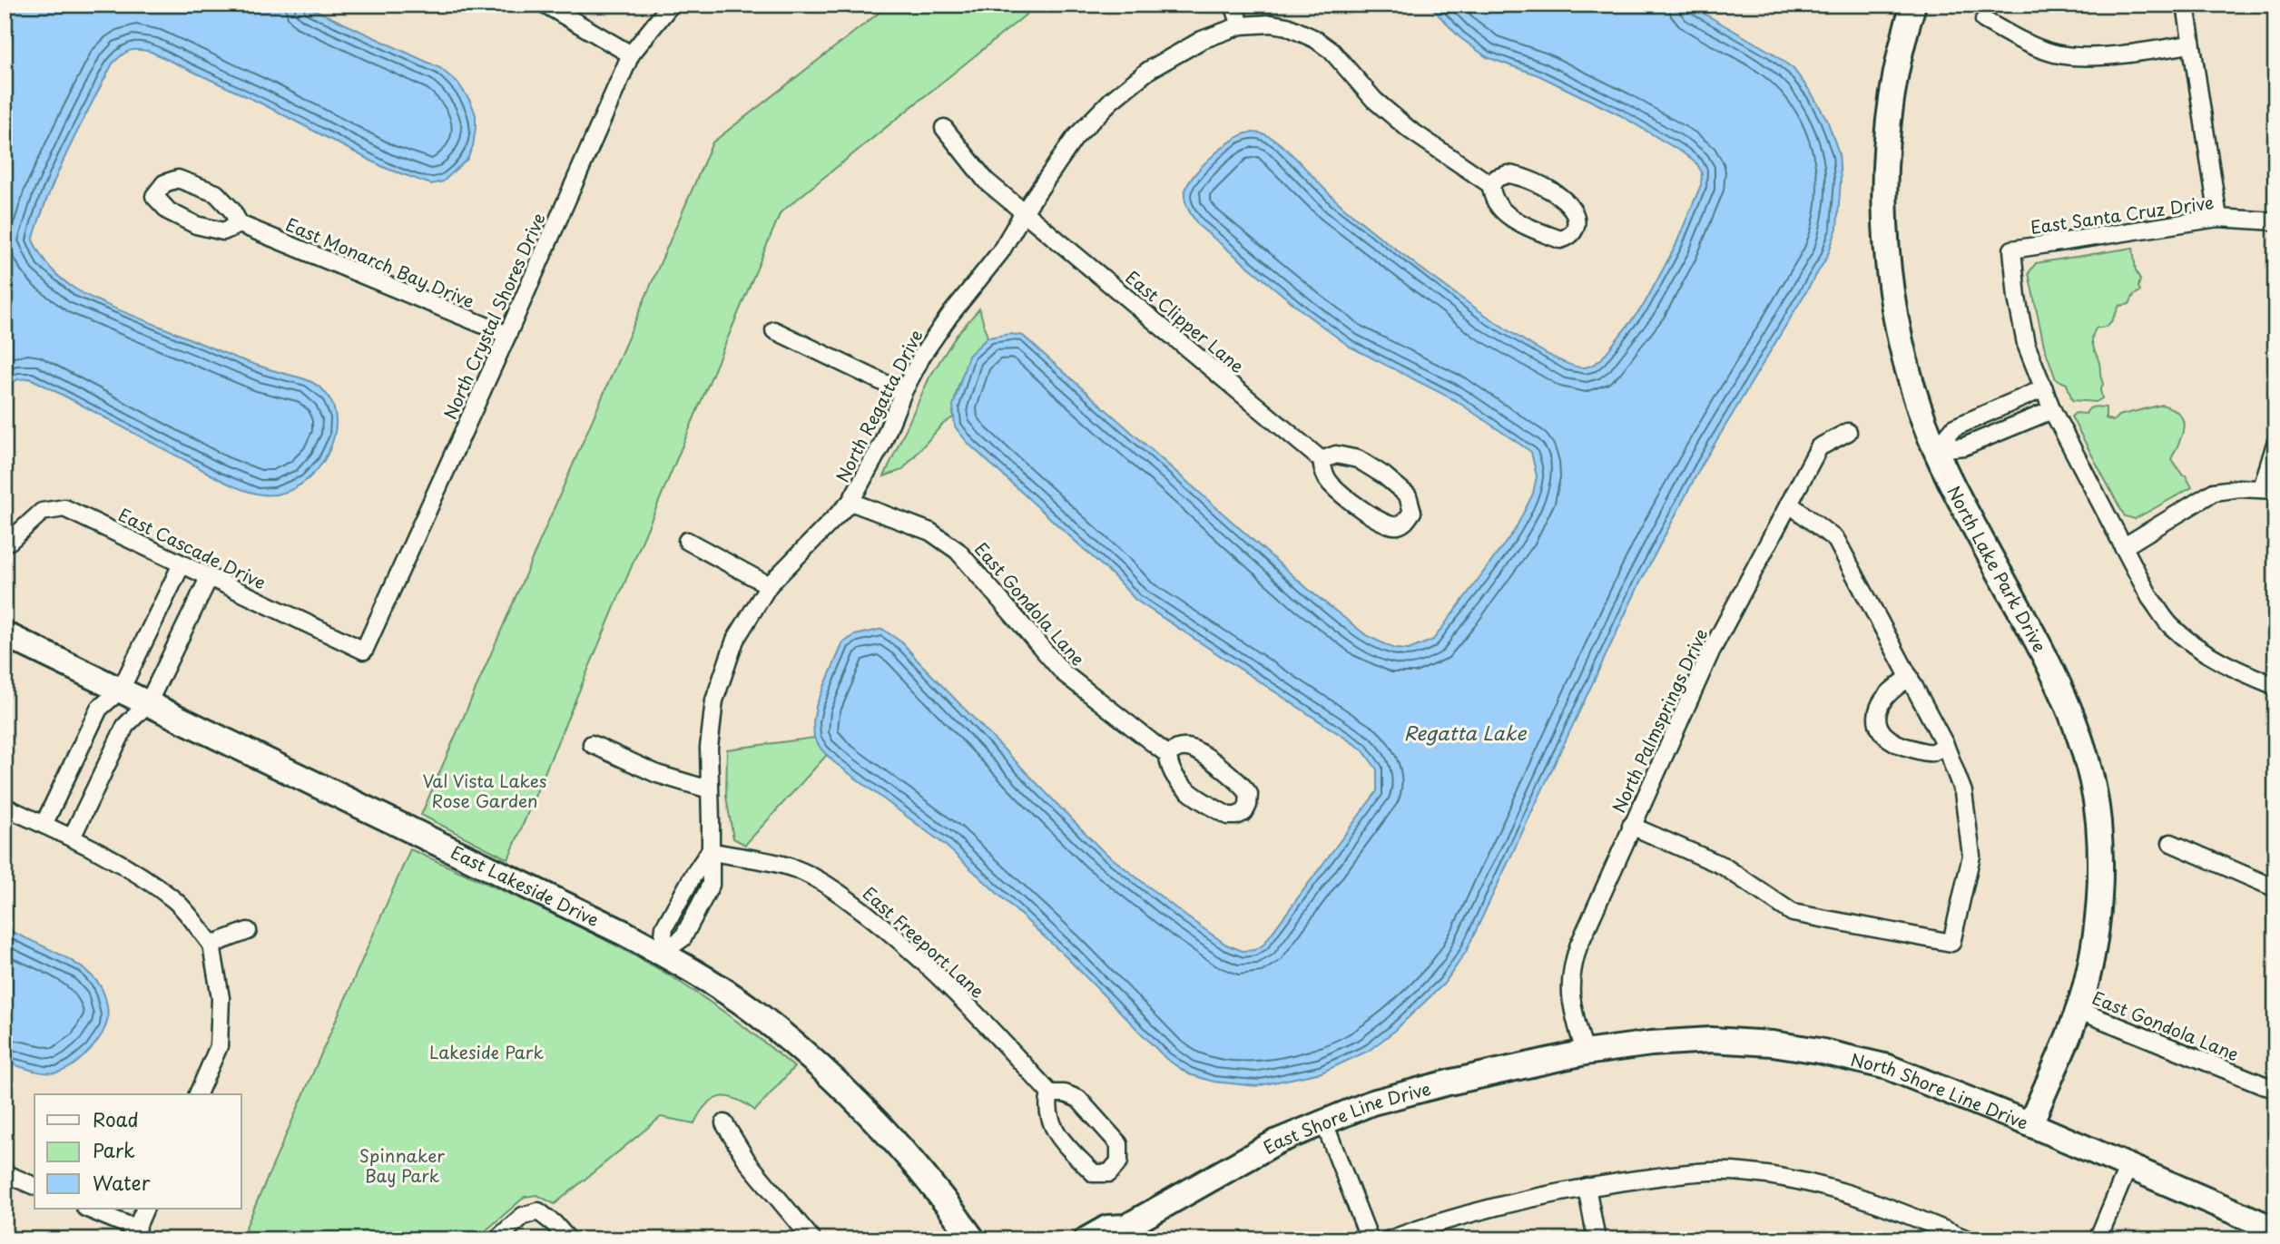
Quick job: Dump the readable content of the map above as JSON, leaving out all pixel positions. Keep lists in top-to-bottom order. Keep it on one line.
{"streets":{"street":["East Santa Cruz Drive","East Monarch Bay Drive","North Crystal Shores Drive","East Clipper Lane","North Regatta Drive","East Cascade Drive","North Lake Park Drive","East Gondola Lane","North Palmsprings Drive","East Lakeside Drive","East Freeport Lane","North Shore Line Drive","East Shore Line Drive"]},"crossings":[["East Monarch Bay Drive","North Crystal Shores Drive"],["North Crystal Shores Drive","East Cascade Drive"],["East Clipper Lane","North Regatta Drive"],["North Regatta Drive","East Gondola Lane"],["North Regatta Drive","East Lakeside Drive"],["North Regatta Drive","East Freeport Lane"],["North Lake Park Drive","East Gondola Lane"],["North Lake Park Drive","North Shore Line Drive"],["North Palmsprings Drive","North Shore Line Drive"],["North Palmsprings Drive","East Shore Line Drive"],["North Shore Line Drive","East Shore Line Drive"]],"water":["Regatta Lake"],"parks":["Val Vista Lakes Rose Garden","Lakeside Park","Spinnaker Bay Park"],"legend":["Road","Park","Water"]}
